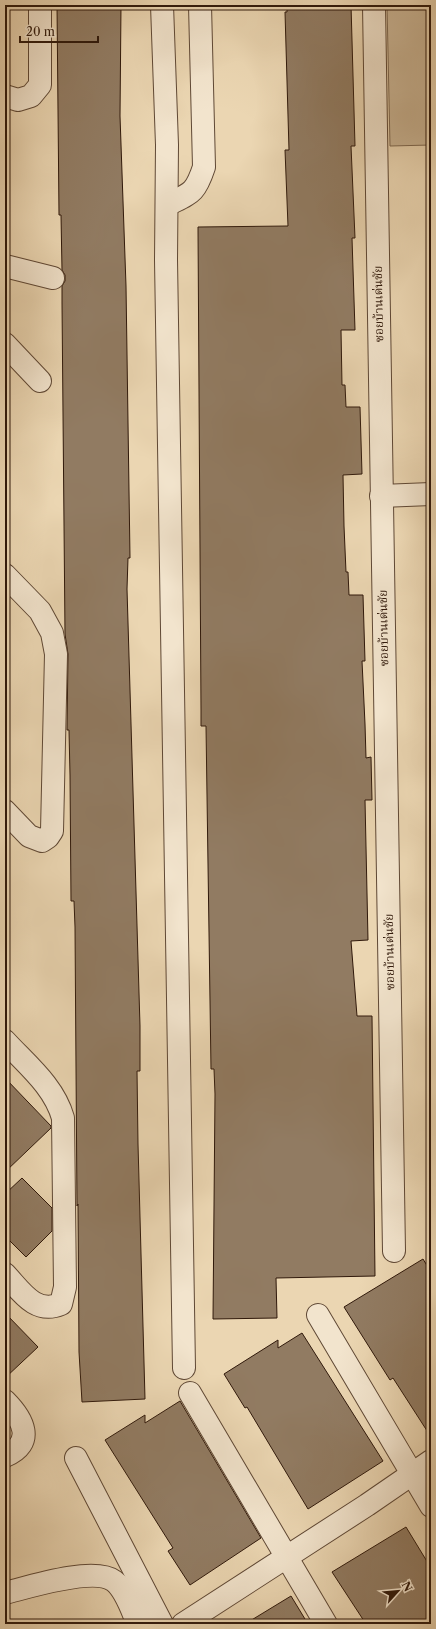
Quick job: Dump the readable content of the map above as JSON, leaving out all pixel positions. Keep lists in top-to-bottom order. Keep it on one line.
{"streets":{"street":["ซอยบ้านเด่นชัย"]},"scale_bar":"20 m","north":"top right"}
